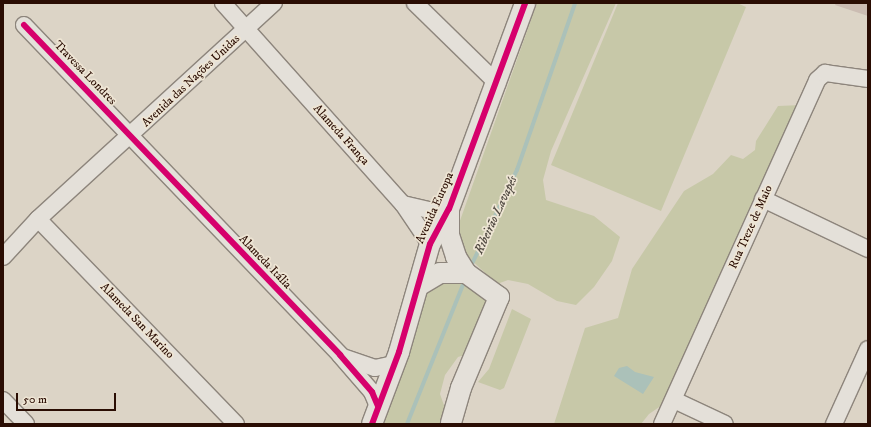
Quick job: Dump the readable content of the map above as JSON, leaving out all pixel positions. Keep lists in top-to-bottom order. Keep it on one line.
{"streets":{"street":["Travessa Londres","Avenida das Nações Unidas","Alameda França","Avenida Europa","Rua Treze de Maio","Alameda Itália","Alameda San Marino"]},"crossings":[["Travessa Londres","Avenida das Nações Unidas"],["Travessa Londres","Alameda Itália"],["Avenida das Nações Unidas","Alameda França"],["Avenida das Nações Unidas","Alameda Itália"],["Avenida das Nações Unidas","Alameda San Marino"],["Alameda França","Avenida Europa"],["Avenida Europa","Alameda Itália"]],"water":["Ribeirão Lavapés"],"scale_bar":"50 m"}
